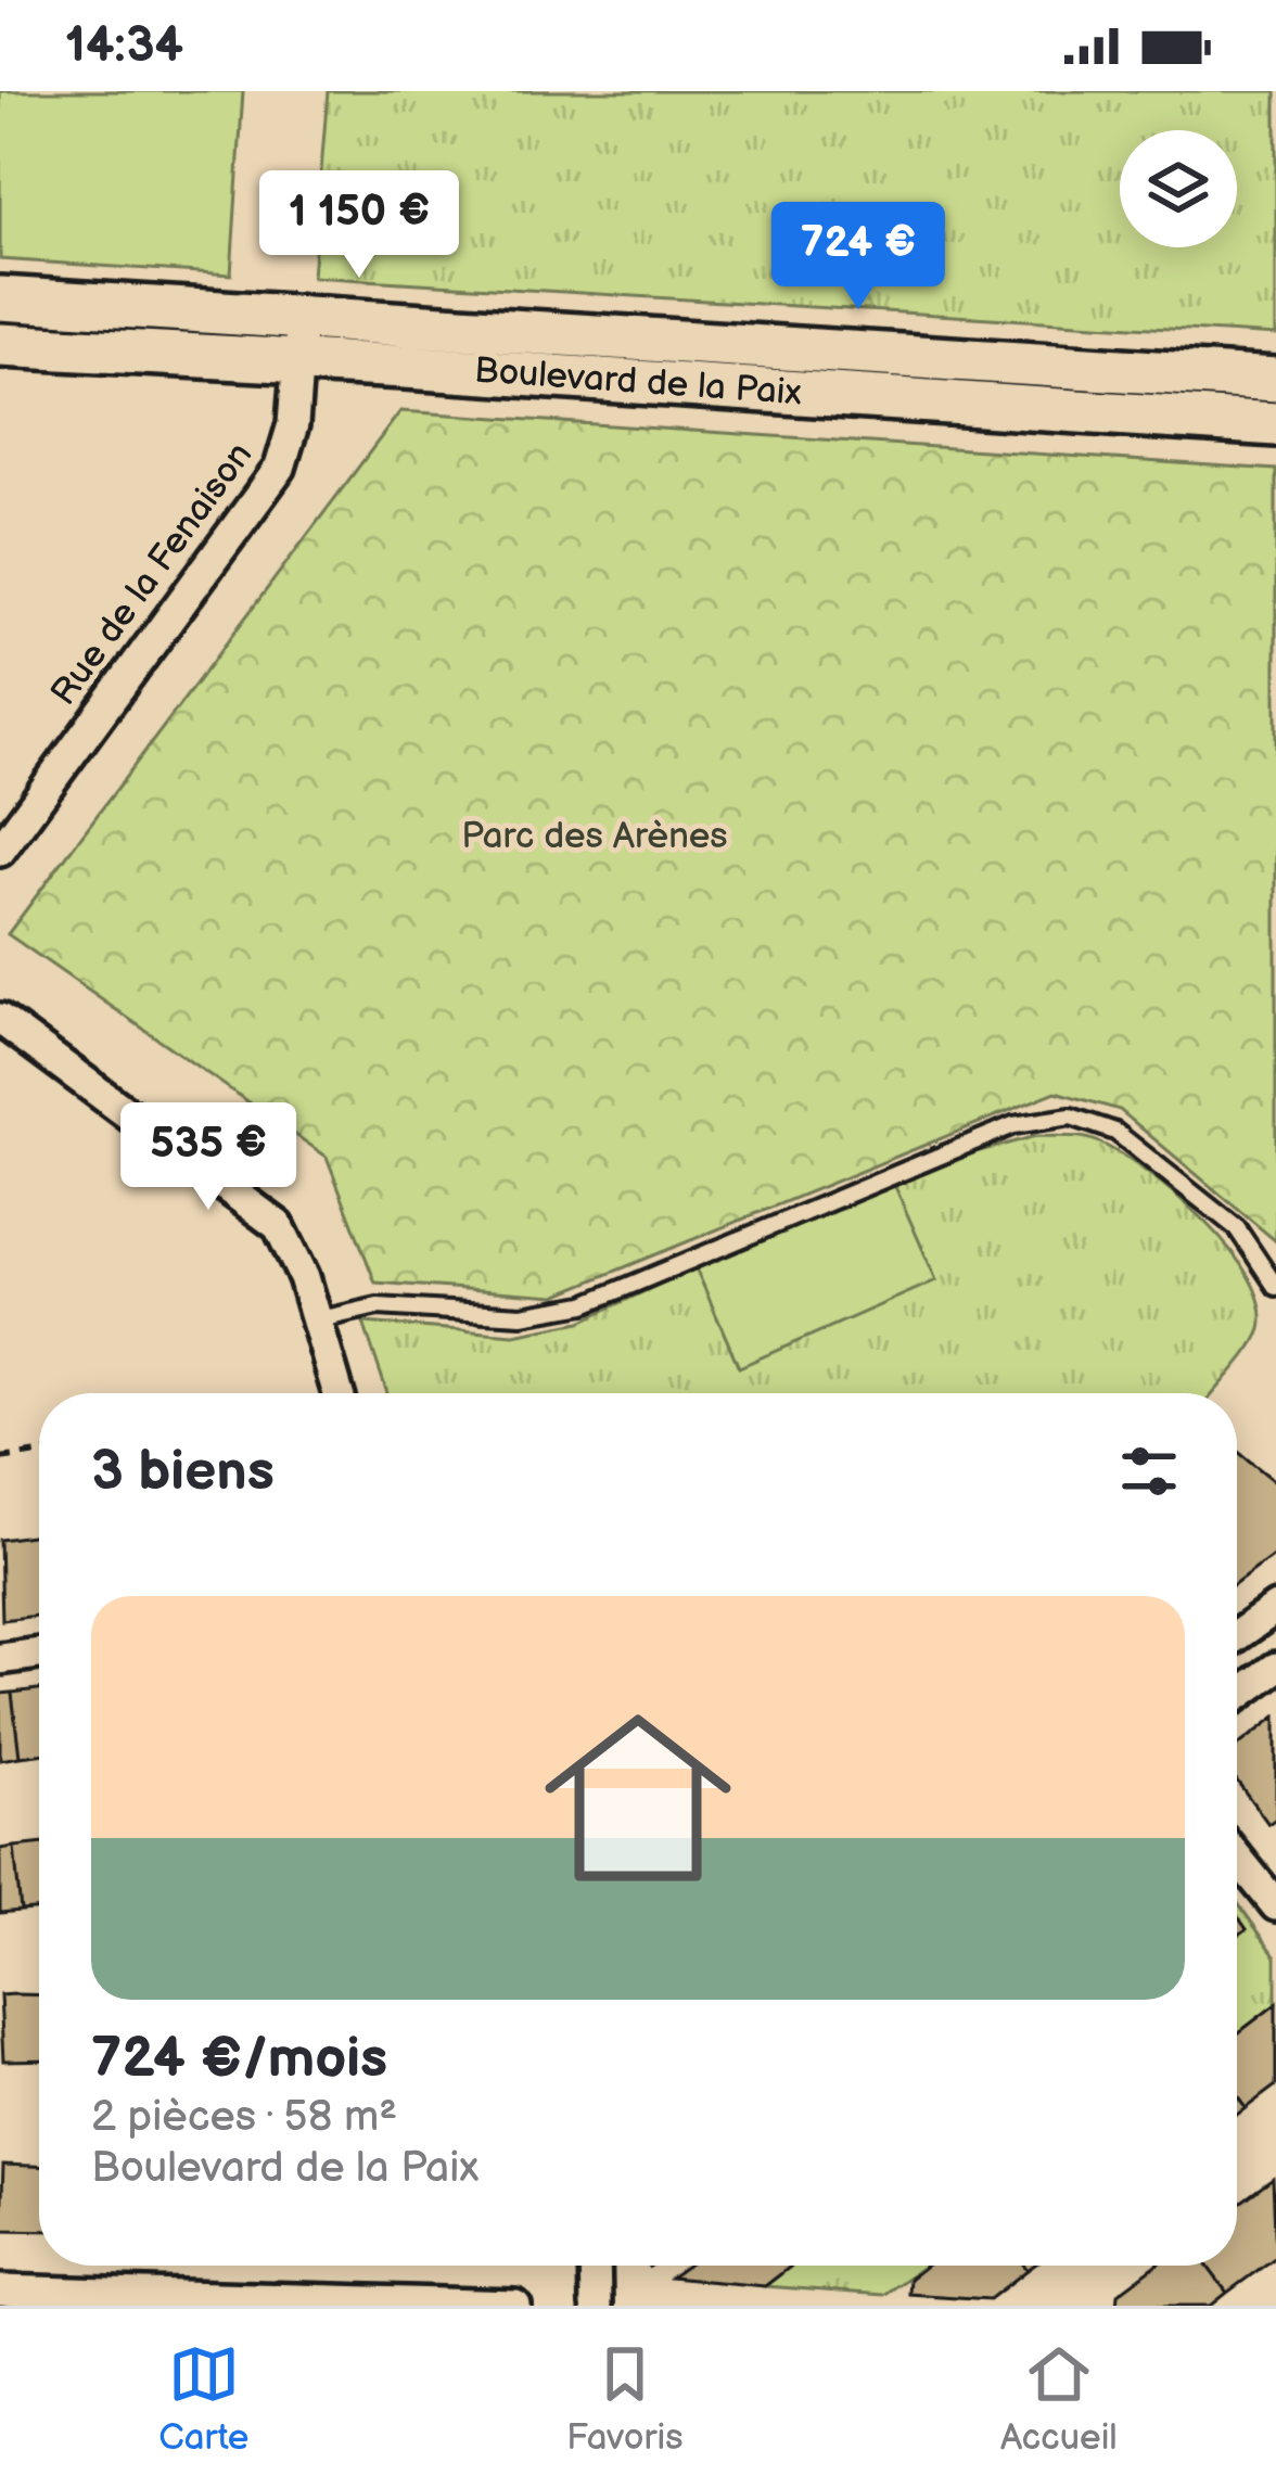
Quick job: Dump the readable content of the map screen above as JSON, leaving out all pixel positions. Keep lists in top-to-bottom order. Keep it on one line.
{"streets":{"main road":["Boulevard de la Paix"],"street":["Rue de la Fenaison"]},"crossings":[["Boulevard de la Paix","Rue de la Fenaison"]],"parks":["Parc des Arènes"],"page":{"status":"14:34","price":["1 150 €","724 €","535 €"],"heading":"3 biens","list":[{"name":"724 €/mois","note":"2 pièces · 58 m² · Boulevard de la Paix"}],"tabs":["Carte","Favoris","Accueil"]}}
